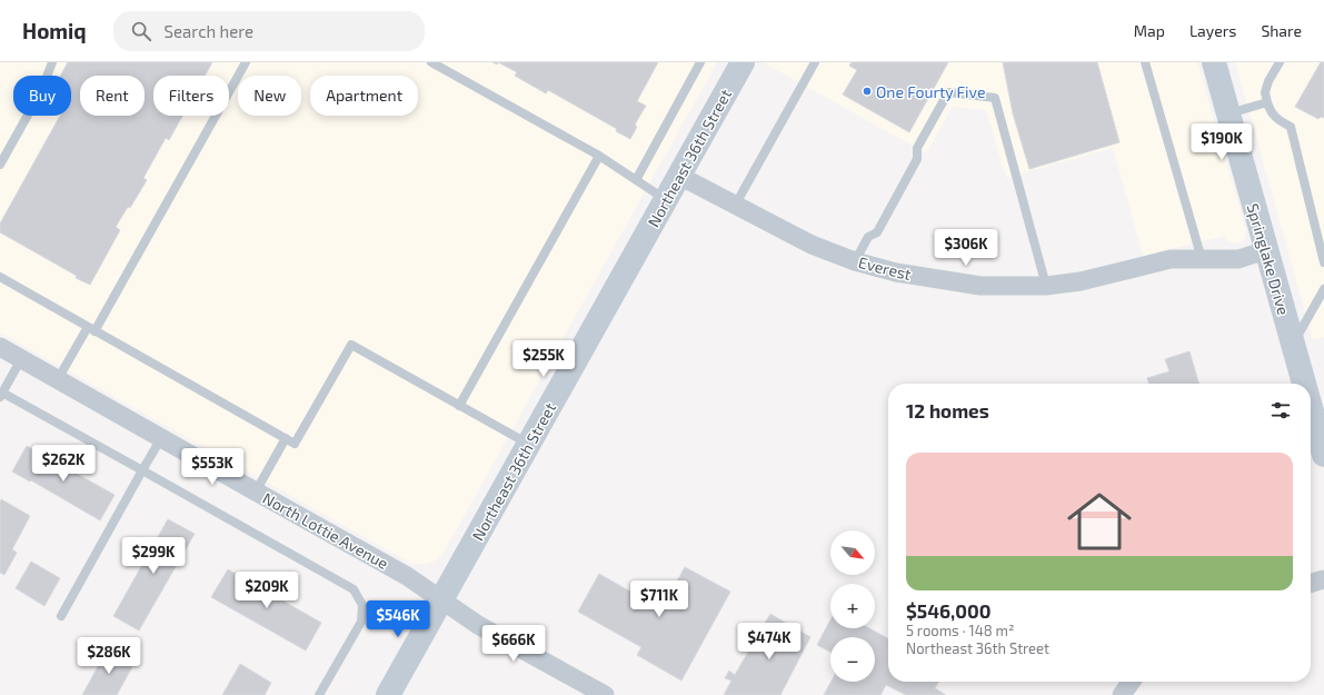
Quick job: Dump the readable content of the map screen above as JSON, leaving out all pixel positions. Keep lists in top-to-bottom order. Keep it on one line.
{"streets":{"main road":["Northeast 36th Street","Springlake Drive"],"street":["Everest","North Lottie Avenue"]},"crossings":[["Northeast 36th Street","Everest"],["Northeast 36th Street","North Lottie Avenue"],["Springlake Drive","Everest"]],"places":["One Fourty Five"],"north":"bottom right","page":{"header":"Homiq","search":"Search here","nav":["Map","Layers","Share"],"chip":["Buy","Rent","Filters","New","Apartment"],"price":["$190K","$306K","$255K","$262K","$553K","$299K","$209K","$711K","$546K","$474K","$666K","$286K"],"heading":"12 homes","list":[{"name":"$546,000","note":"5 rooms · 148 m² · Northeast 36th Street"}],"map_buttons":["+","−"]}}
